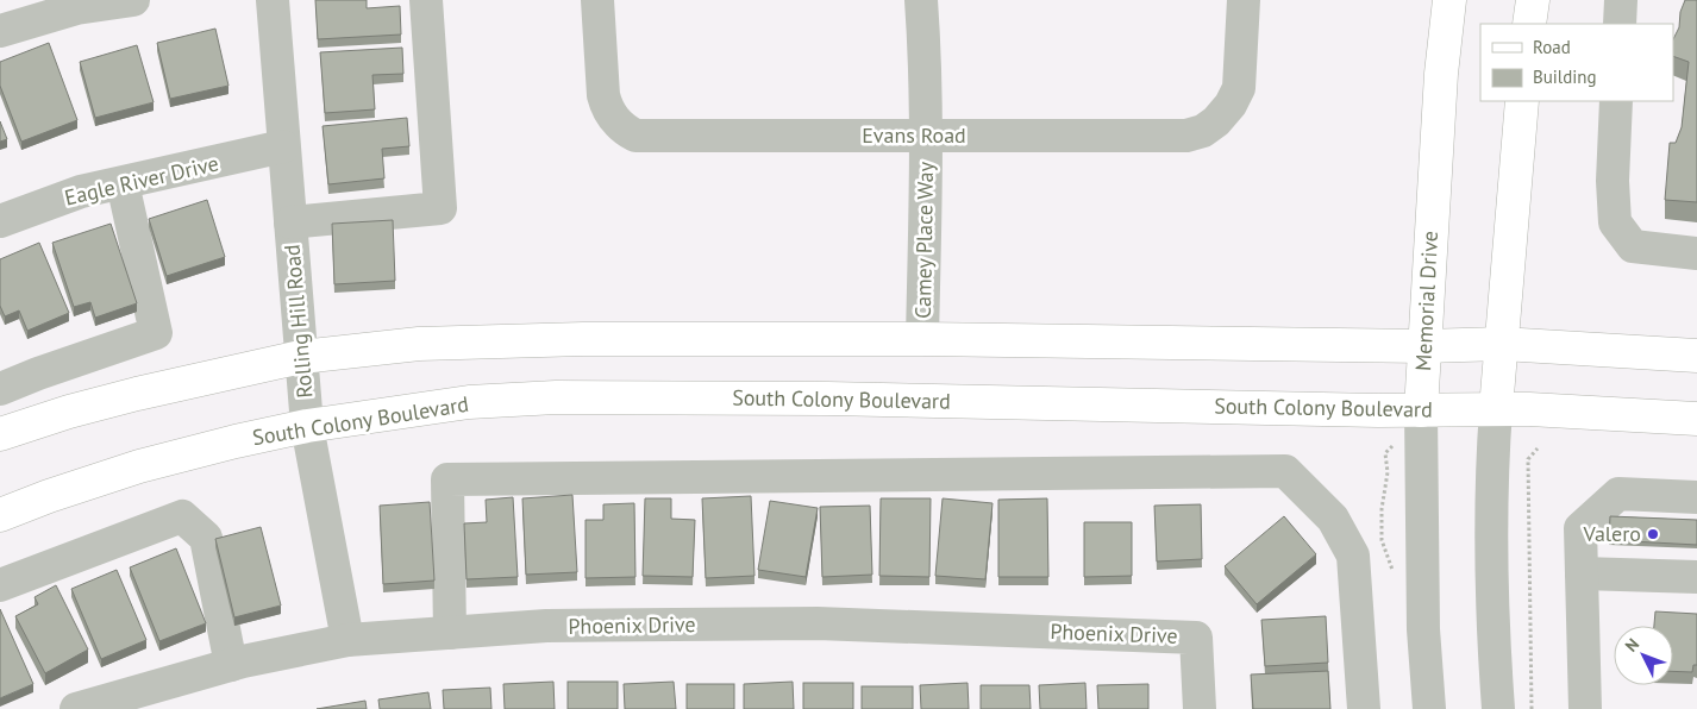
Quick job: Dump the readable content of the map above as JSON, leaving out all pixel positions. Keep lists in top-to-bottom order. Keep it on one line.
{"streets":{"main road":["Memorial Drive","South Colony Boulevard"],"street":["Evans Road","Eagle River Drive","Camey Place Way","Rolling Hill Road","Phoenix Drive"]},"crossings":[["Evans Road","Camey Place Way"],["Eagle River Drive","Rolling Hill Road"],["Memorial Drive","South Colony Boulevard"],["Rolling Hill Road","South Colony Boulevard"],["Rolling Hill Road","Phoenix Drive"]],"places":["Valero"],"legend":["Road","Building"],"north":"top left"}
